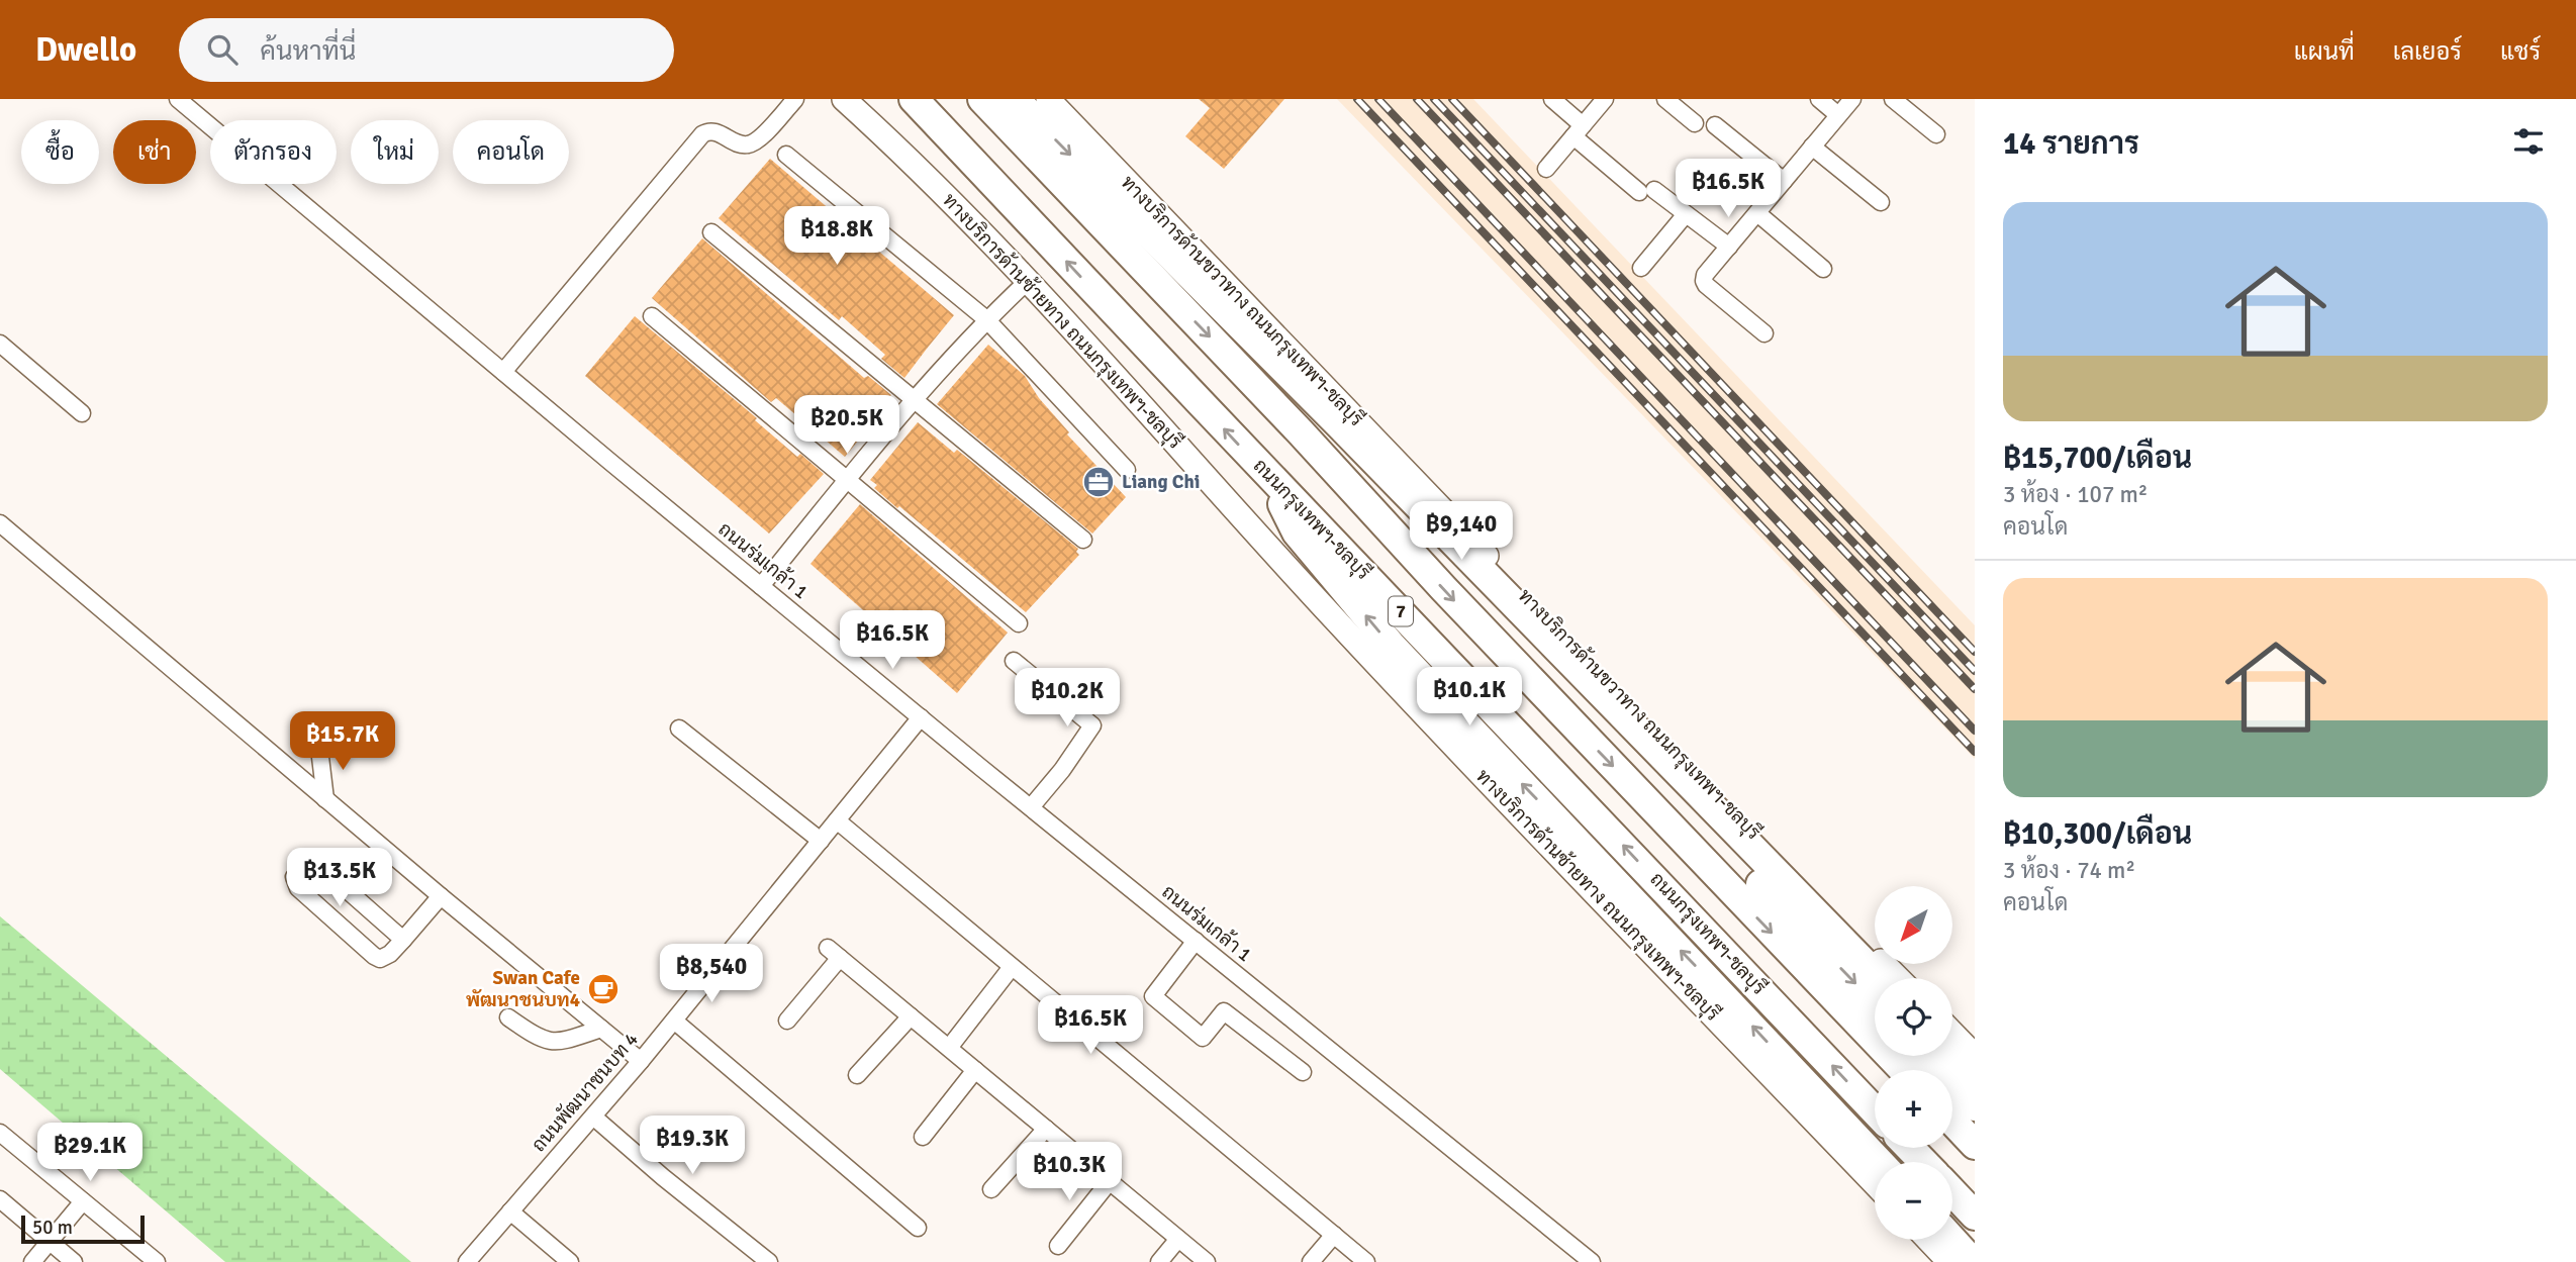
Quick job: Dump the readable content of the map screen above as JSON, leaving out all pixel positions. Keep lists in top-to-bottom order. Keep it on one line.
{"streets":{"highway":["ถนนกรุงเทพฯ-ชลบุรี","7"],"main road":["ทางบริการด้านขวาทาง ถนนกรุงเทพฯ-ชลบุรี","ทางบริการด้านซ้ายทาง ถนนกรุงเทพฯ-ชลบุรี"],"street":["ถนนร่มเกล้า 1","ถนนพัฒนาชนบท 4"]},"crossings":[["ถนนร่มเกล้า 1","ถนนพัฒนาชนบท 4"]],"places":{"office":["Liang Chi"],"cafe":["Swan Cafe พัฒนาชนบท4"]},"scale_bar":"50 m","north":"bottom left","page":{"header":"Dwello","search":"ค้นหาที่นี่","nav":["แผนที่","เลเยอร์","แชร์"],"heading":"14 รายการ","chip":["ซื้อ","เช่า","ตัวกรอง","ใหม่","คอนโด"],"price":["฿16.5K","฿18.8K","฿20.5K","฿9,140","฿16.5K","฿10.1K","฿10.2K","฿15.7K","฿13.5K","฿8,540","฿16.5K","฿19.3K","฿29.1K","฿10.3K"],"list":[{"name":"฿15,700/เดือน","note":"3 ห้อง · 107 m² · คอนโด"},{"name":"฿10,300/เดือน","note":"3 ห้อง · 74 m² · คอนโด"}],"map_buttons":["+","−"],"scale":"50 m"}}
